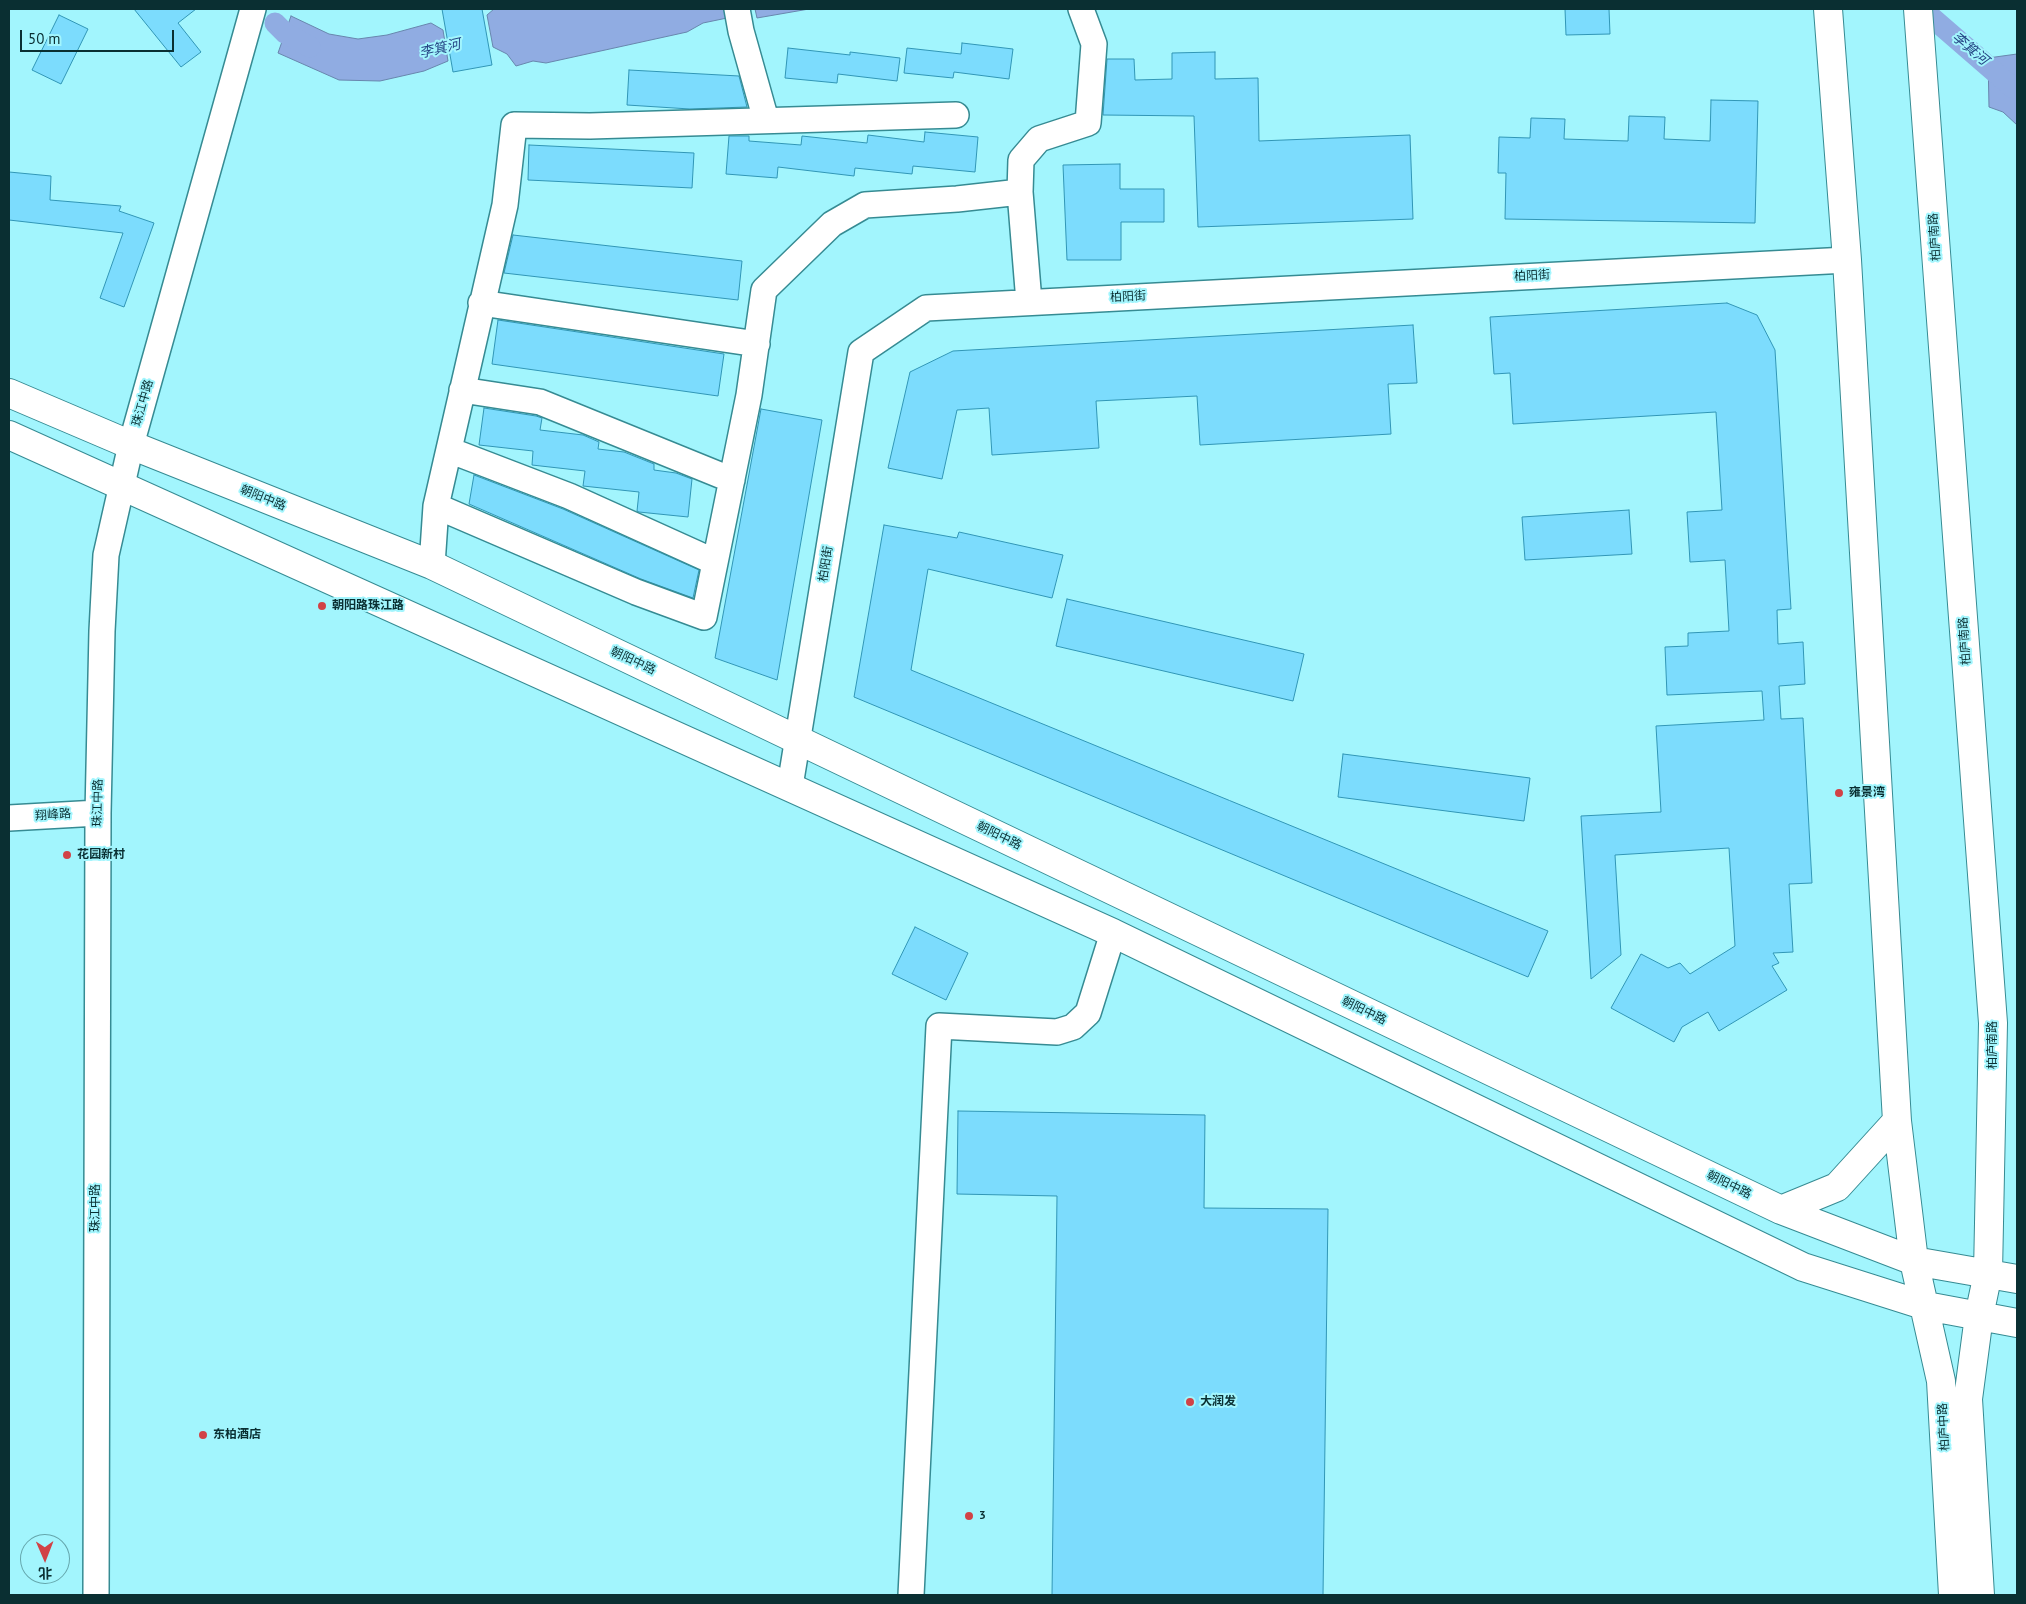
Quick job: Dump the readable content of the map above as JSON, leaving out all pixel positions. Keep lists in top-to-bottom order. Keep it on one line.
{"streets":{"main road":["柏庐南路","朝阳中路","柏庐中路"],"street":["柏阳街","珠江中路","翔峰路"]},"crossings":[["柏庐南路","朝阳中路"],["柏庐南路","柏庐中路"],["柏阳街","朝阳中路"],["珠江中路","朝阳中路"],["珠江中路","翔峰路"],["朝阳中路","柏庐中路"]],"water":["李箕河"],"places":["朝阳路珠江路","雍景湾","花园新村","大润发","东柏酒店","3"],"scale_bar":"50 m","north":"bottom"}
